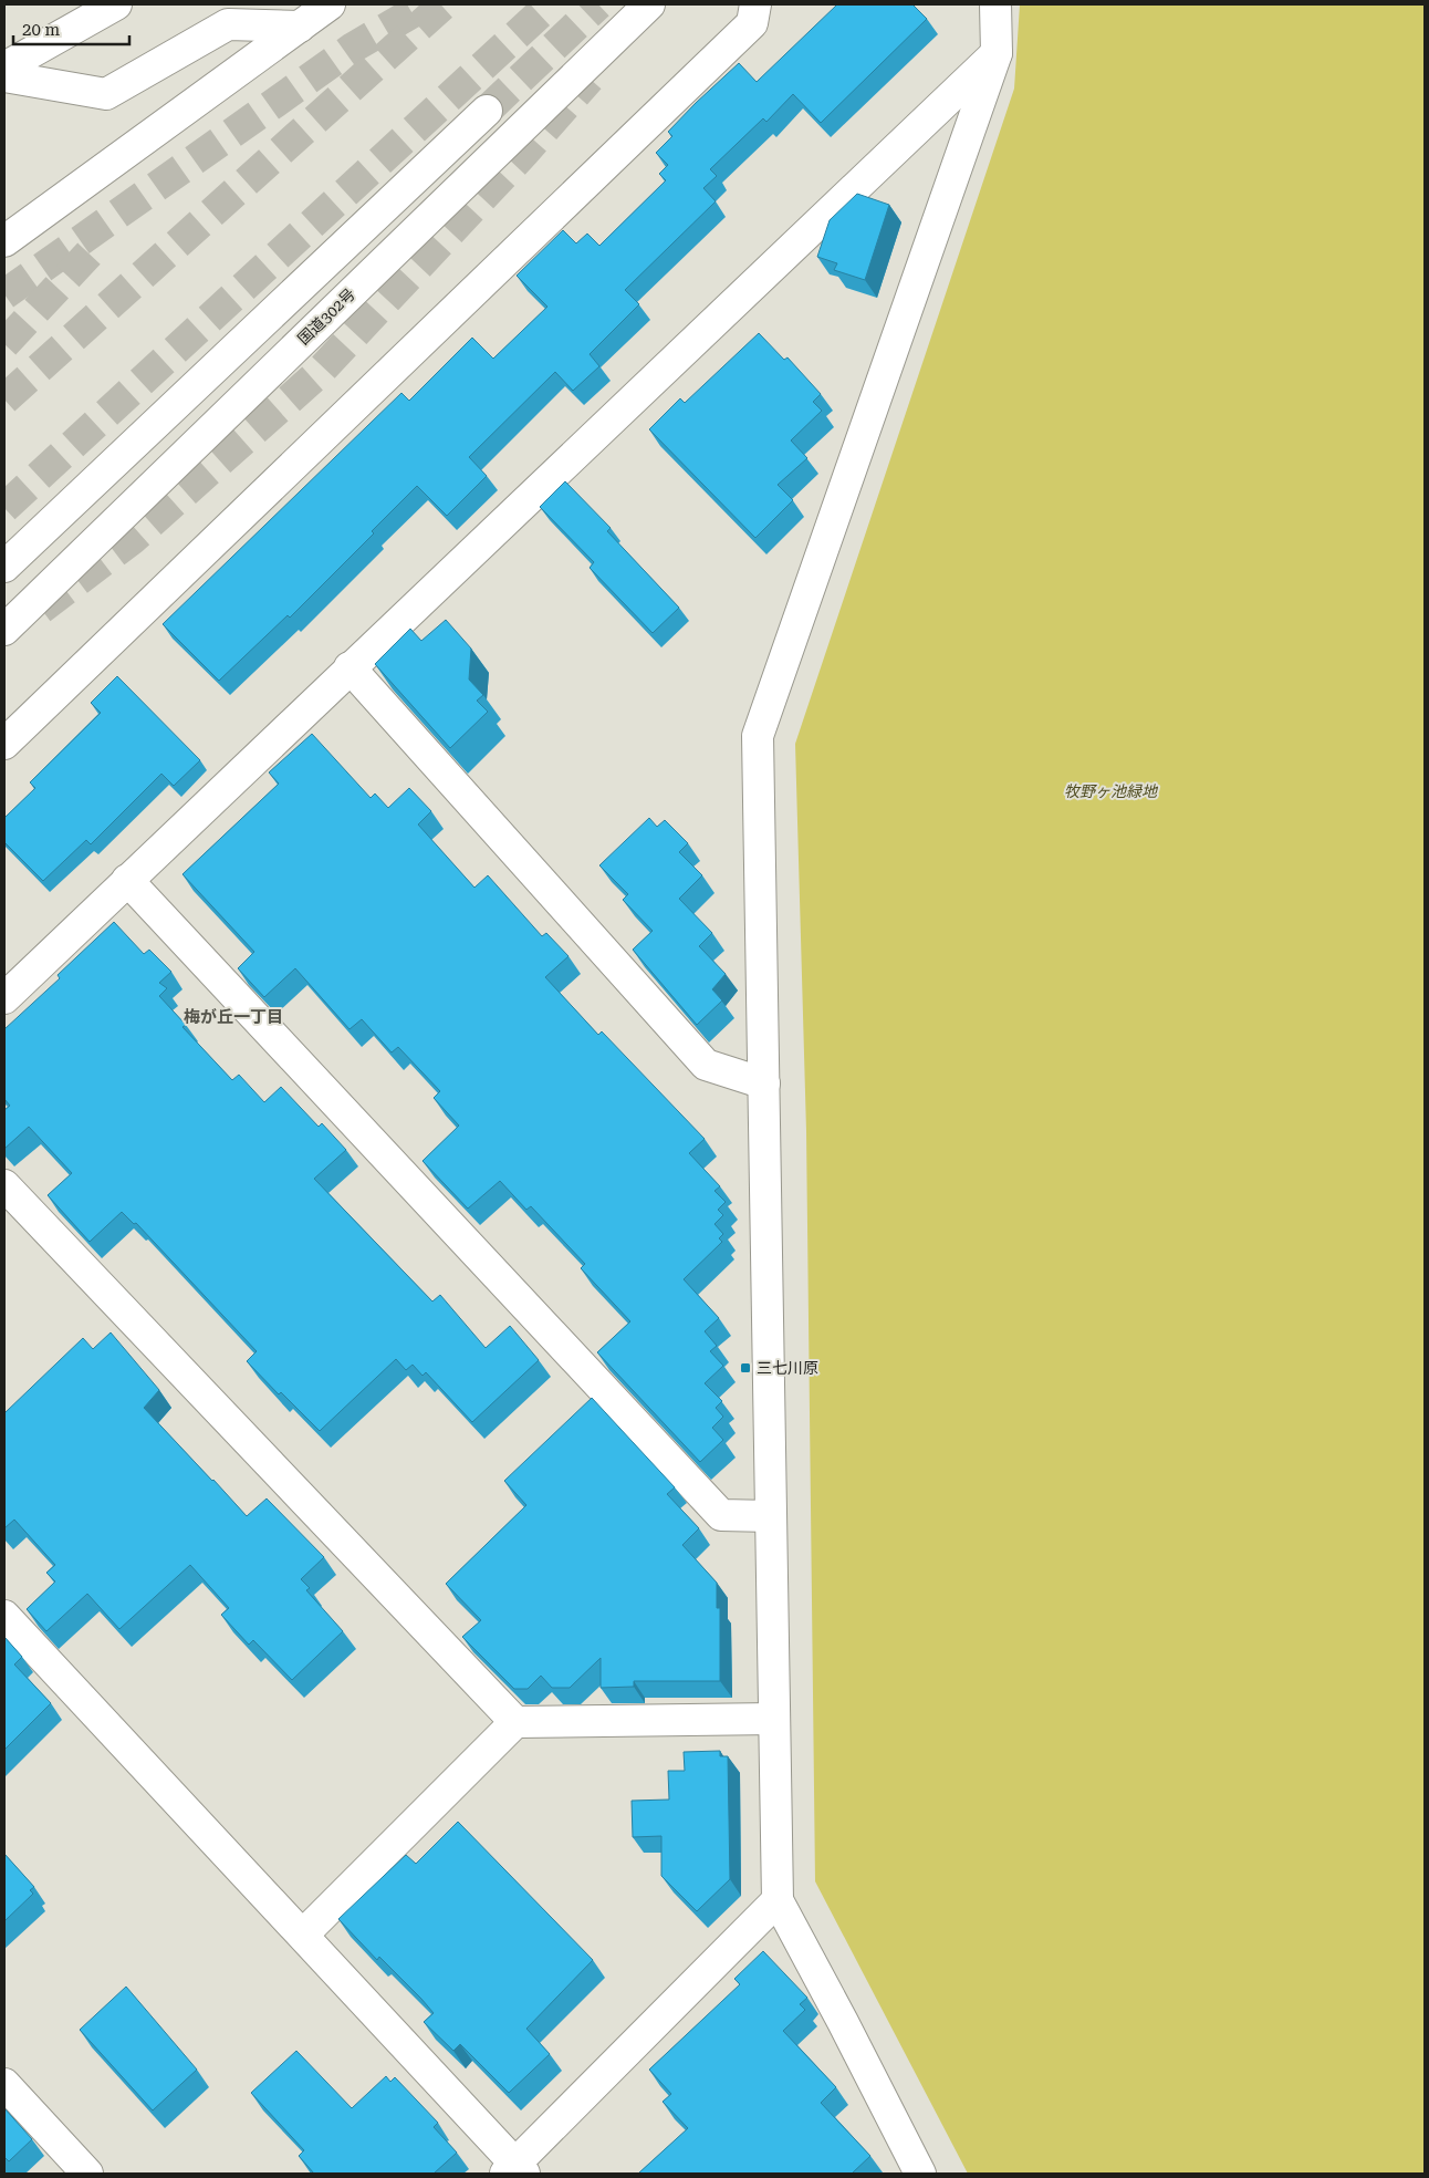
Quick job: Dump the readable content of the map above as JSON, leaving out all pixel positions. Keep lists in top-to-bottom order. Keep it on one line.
{"streets":{"main road":["国道302号"]},"districts":["梅が丘一丁目"],"parks":["牧野ヶ池緑地"],"places":{"transit":["三七川原"]},"scale_bar":"20 m"}
